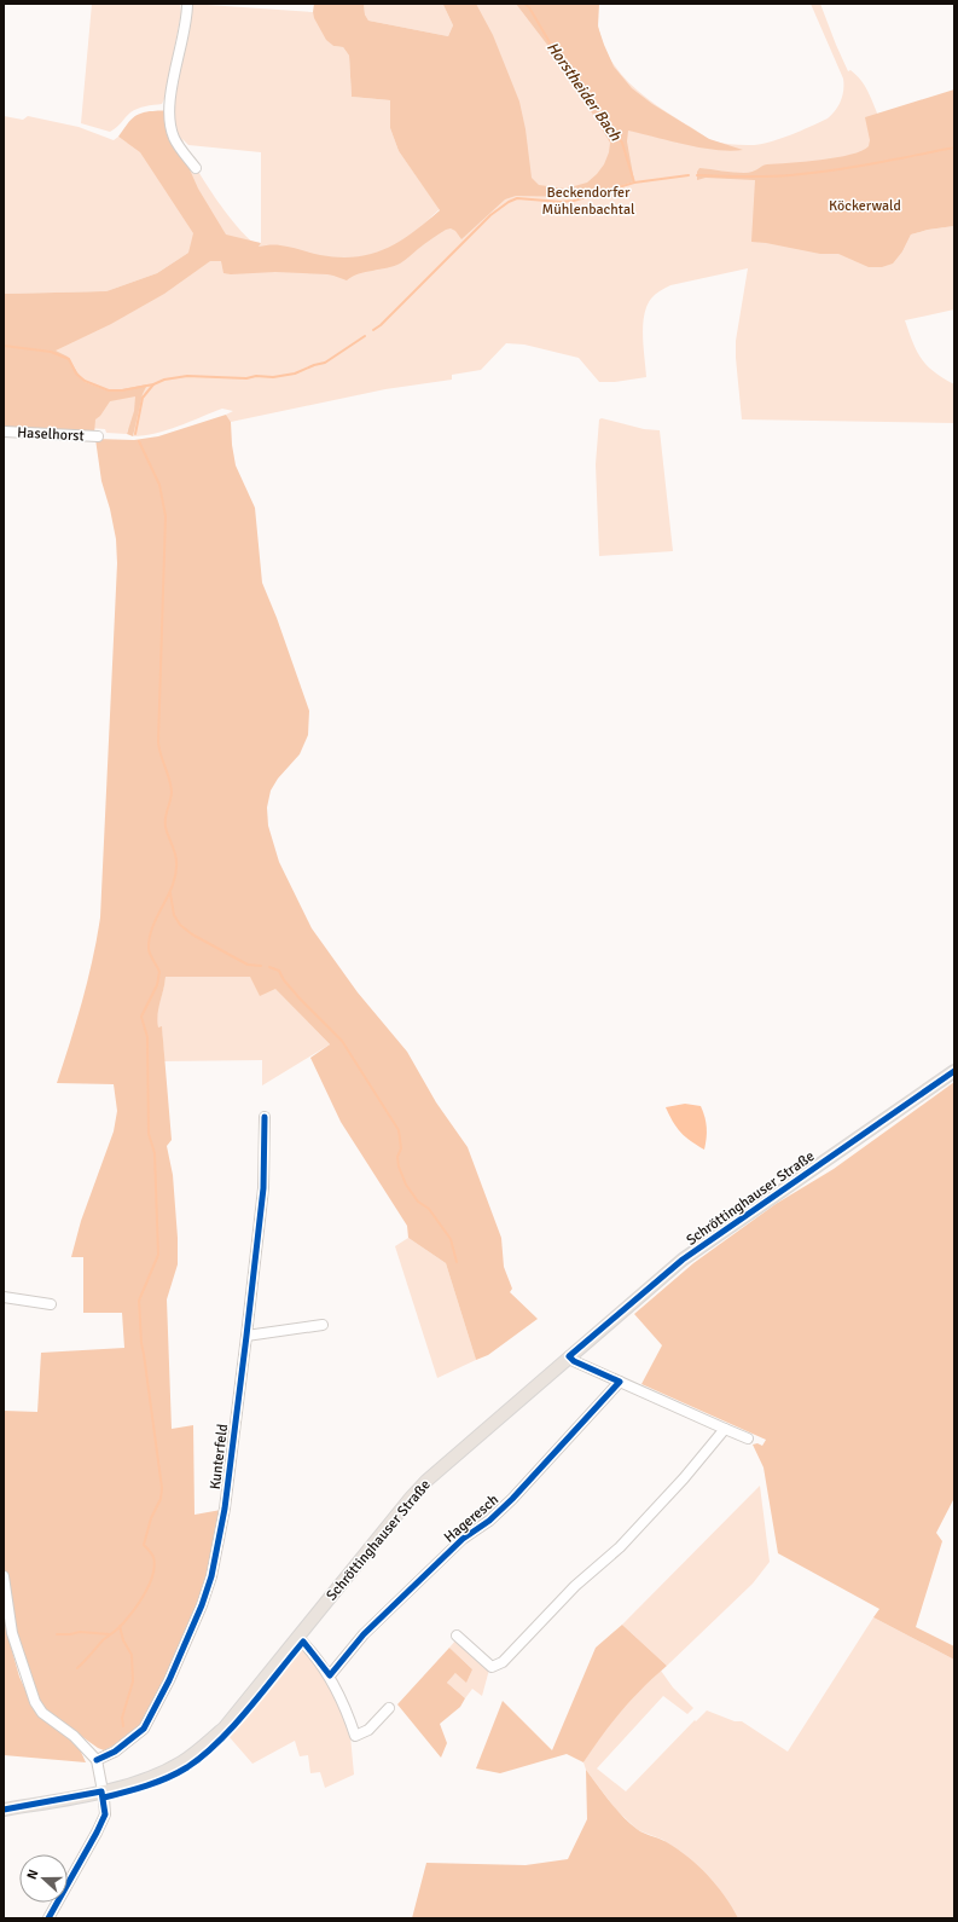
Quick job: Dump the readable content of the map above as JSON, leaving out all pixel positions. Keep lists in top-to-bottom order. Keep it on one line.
{"streets":{"main road":["Schröttinghauser Straße"],"street":["Haselhorst","Kunterfeld","Hageresch"]},"water":["Horstheider Bach"],"parks":["Beckendorfer Mühlenbachtal","Köckerwald"],"north":"left"}
